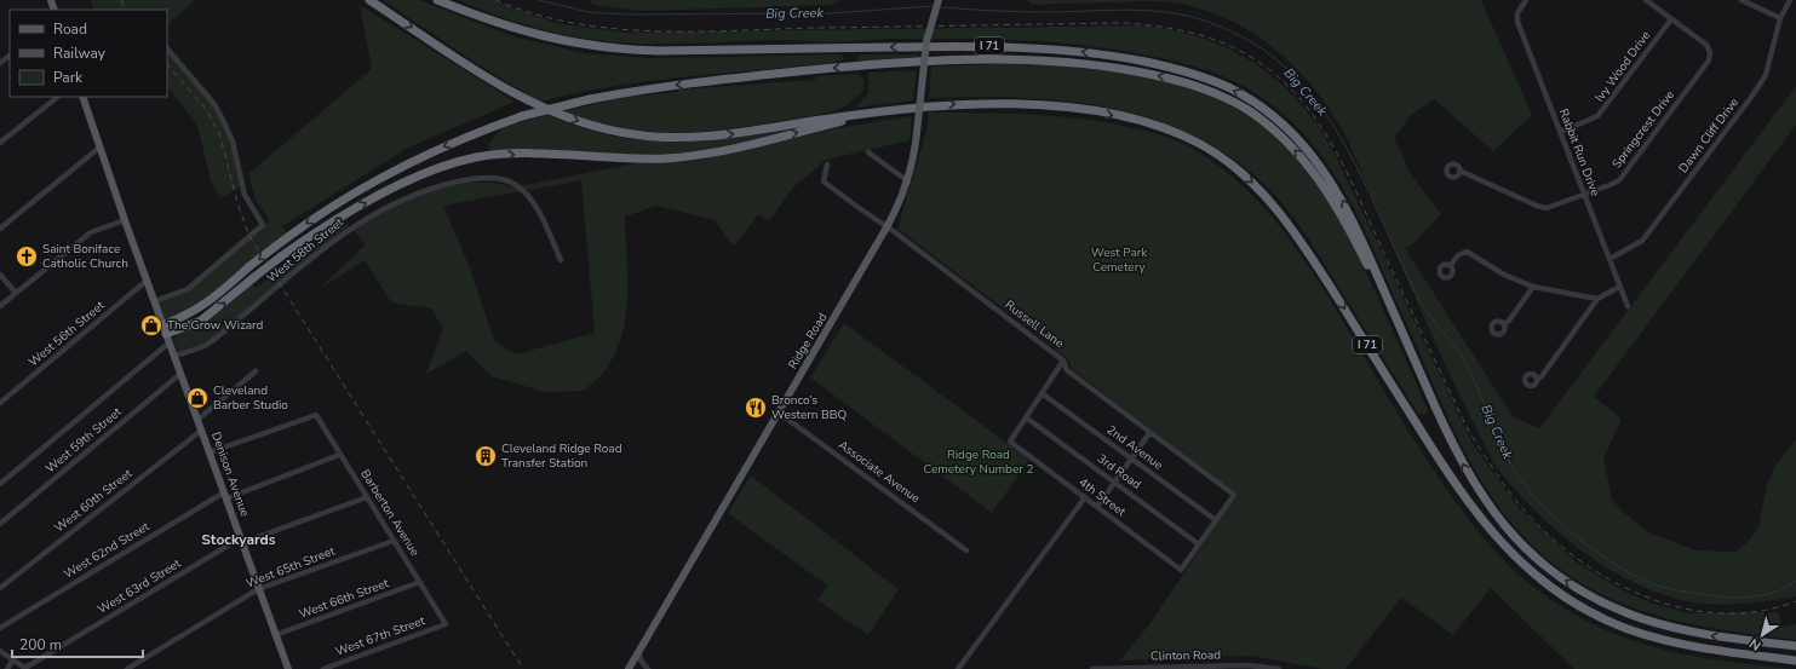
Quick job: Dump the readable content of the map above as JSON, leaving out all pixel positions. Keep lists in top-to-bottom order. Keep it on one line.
{"streets":{"highway":["I 71"],"main road":["Ridge Road","Denison Avenue"],"street":["Ivy Wood Drive","Springcrest Drive","Dawn Cliff Drive","Rabbit Run Drive","West 58th Street","Russell Lane","West 56th Street","West 59th Street","2nd Avenue","Associate Avenue","3rd Road","4th Street","West 60th Street","Barberton Avenue","West 62nd Street","West 65th Street","West 63rd Street","West 66th Street","West 67th Street","Clinton Road"]},"crossings":[["Ivy Wood Drive","Springcrest Drive"],["Ivy Wood Drive","Rabbit Run Drive"],["Springcrest Drive","Rabbit Run Drive"],["Dawn Cliff Drive","Rabbit Run Drive"],["West 58th Street","Denison Avenue"],["Russell Lane","Ridge Road"],["Russell Lane","2nd Avenue"],["West 56th Street","Denison Avenue"],["Ridge Road","Associate Avenue"],["West 59th Street","Denison Avenue"],["3rd Road","4th Street"],["Denison Avenue","West 60th Street"],["Denison Avenue","Barberton Avenue"],["Denison Avenue","West 62nd Street"],["Denison Avenue","West 65th Street"],["Denison Avenue","West 63rd Street"],["Denison Avenue","West 66th Street"],["Barberton Avenue","West 62nd Street"],["Barberton Avenue","West 65th Street"],["Barberton Avenue","West 63rd Street"],["Barberton Avenue","West 66th Street"],["Barberton Avenue","West 67th Street"]],"districts":["Stockyards"],"water":["Big Creek"],"parks":["West Park Cemetery","Ridge Road Cemetery Number 2"],"places":{"church":["Saint Boniface Catholic Church"],"shop":["The Grow Wizard","Cleveland Barber Studio"],"restaurant":["Bronco’s Western BBQ"],"building":["Cleveland Ridge Road Transfer Station"]},"legend":["Road","Railway","Park"],"scale_bar":"200 m","north":"bottom left"}
